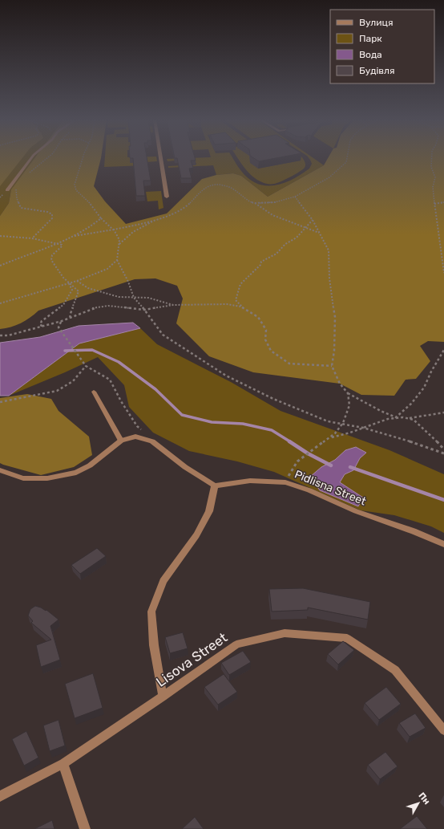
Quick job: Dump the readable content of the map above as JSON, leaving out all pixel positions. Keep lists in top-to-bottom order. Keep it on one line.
{"streets":{"street":["Pidlisna Street","Lisova Street"]},"legend":["Вулиця","Парк","Вода","Будівля"],"north":"top right"}
